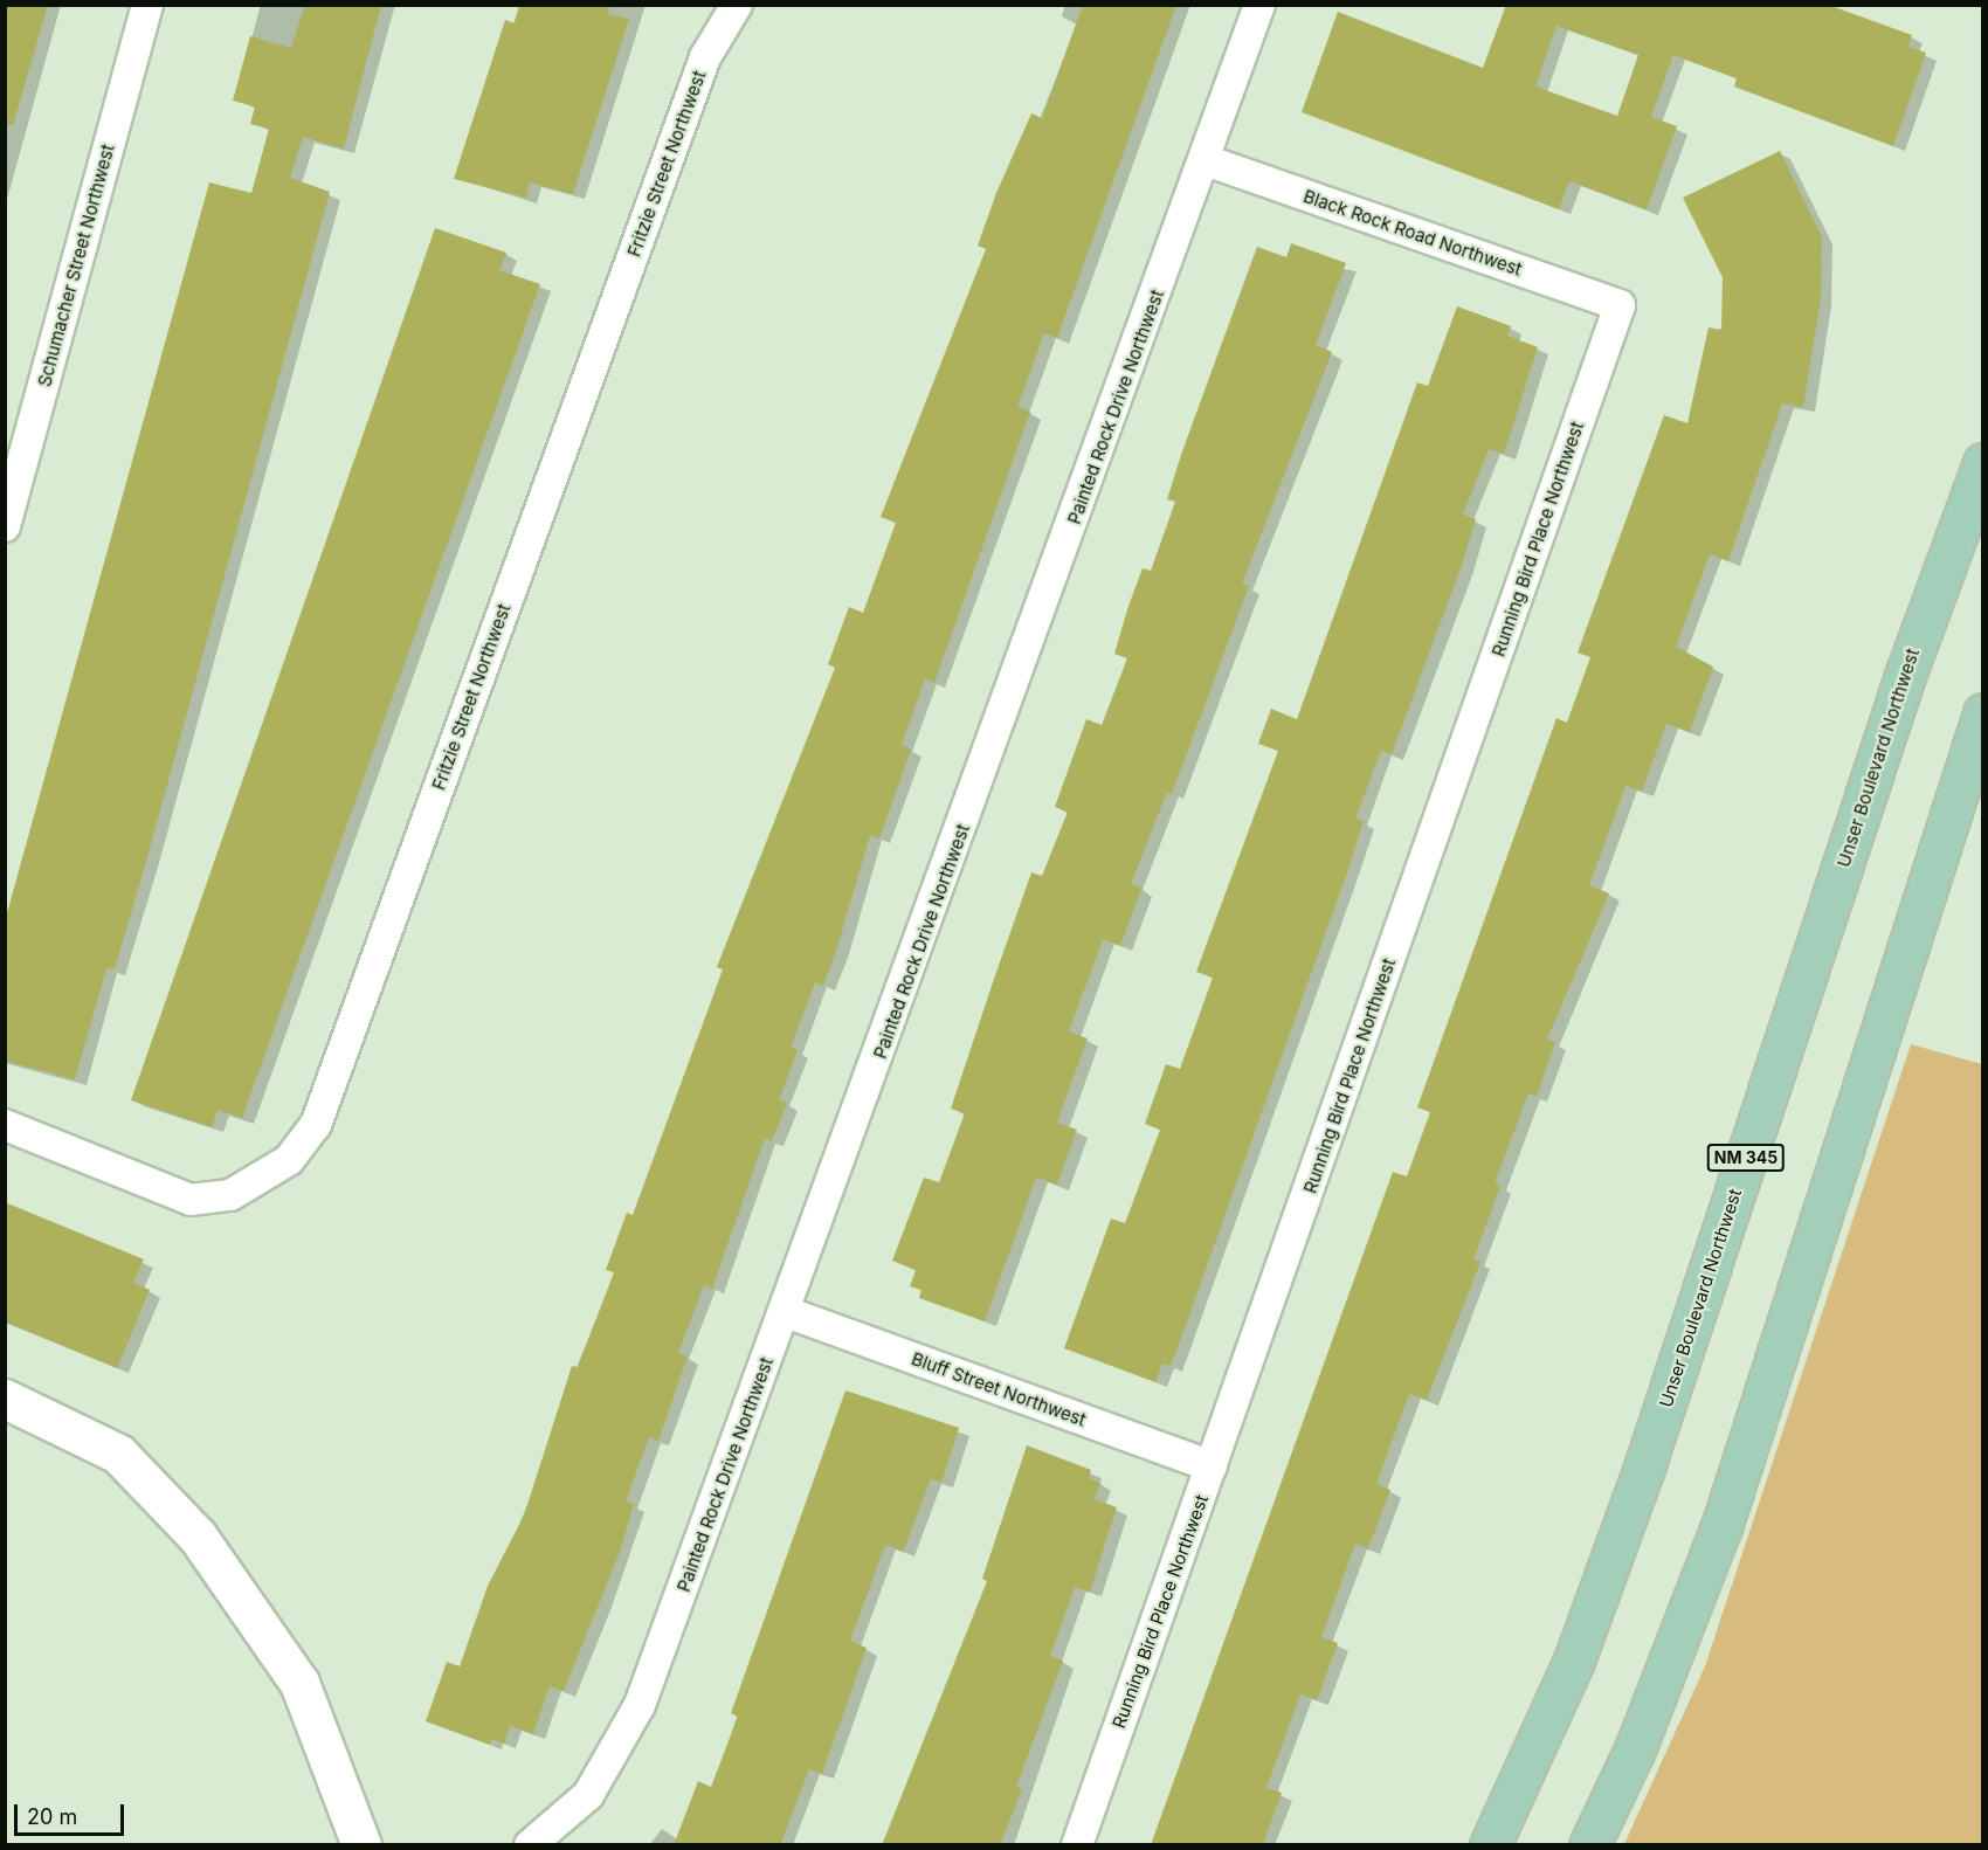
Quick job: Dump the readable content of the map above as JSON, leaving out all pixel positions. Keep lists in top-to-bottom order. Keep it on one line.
{"streets":{"main road":["Unser Boulevard Northwest","NM 345"],"street":["Fritzie Street Northwest","Black Rock Road Northwest","Schumacher Street Northwest","Painted Rock Drive Northwest","Running Bird Place Northwest","Bluff Street Northwest"]},"crossings":[["Black Rock Road Northwest","Painted Rock Drive Northwest"],["Black Rock Road Northwest","Running Bird Place Northwest"],["Painted Rock Drive Northwest","Bluff Street Northwest"],["Running Bird Place Northwest","Bluff Street Northwest"]],"scale_bar":"20 m"}
